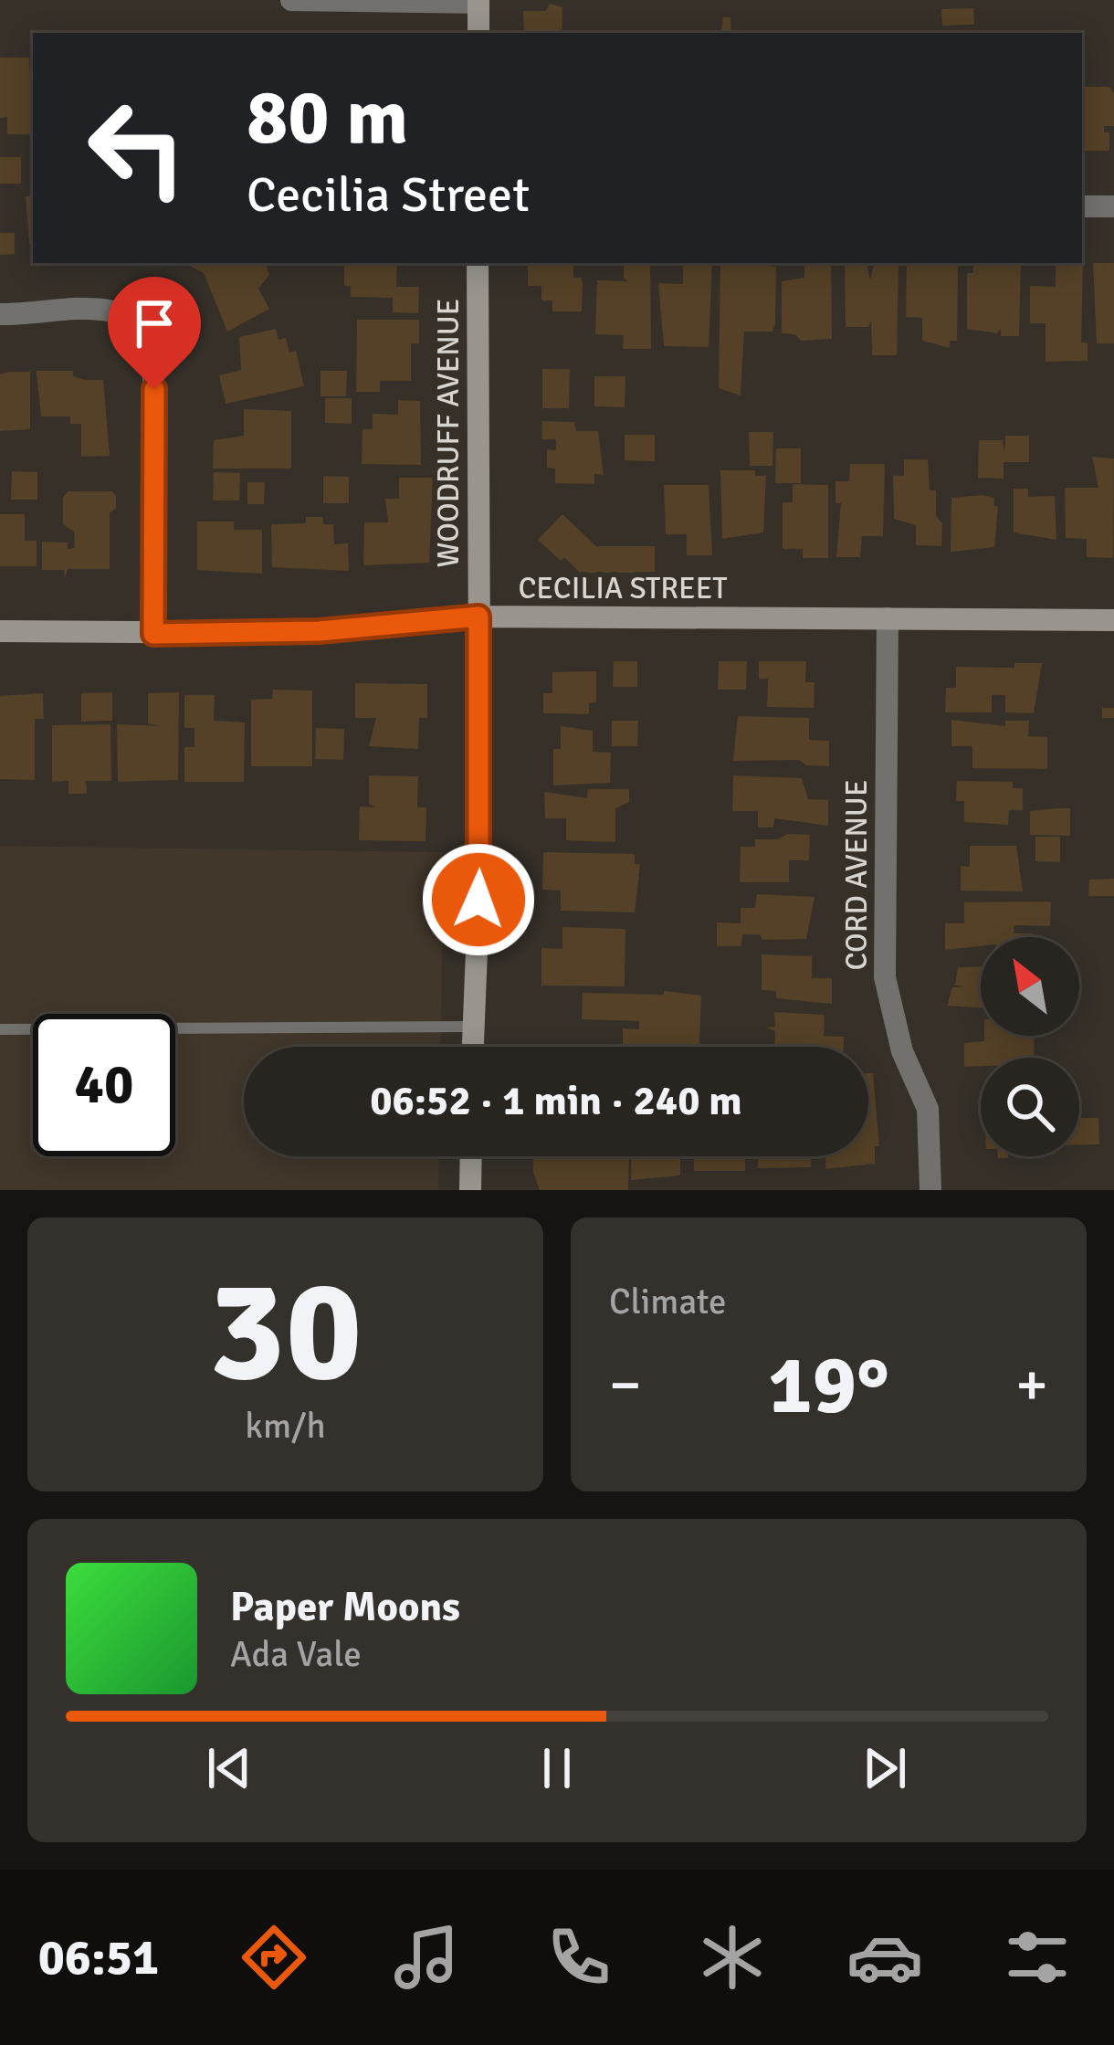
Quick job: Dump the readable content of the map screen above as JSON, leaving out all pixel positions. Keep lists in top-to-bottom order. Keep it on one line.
{"streets":{"street":["WOODRUFF AVENUE","CECILIA STREET","CORD AVENUE"]},"crossings":[["WOODRUFF AVENUE","CECILIA STREET"],["CECILIA STREET","CORD AVENUE"]],"north":"top left","page":{"turn":["80 m","Cecilia Street"],"limit":"40","trip":"06:52 · 1 min · 240 m","tile":[["30","km/h"],"Climate"],"heat":["−","19°","+"],"song":["Paper Moons","Ada Vale"],"tabs":"06:51"}}
